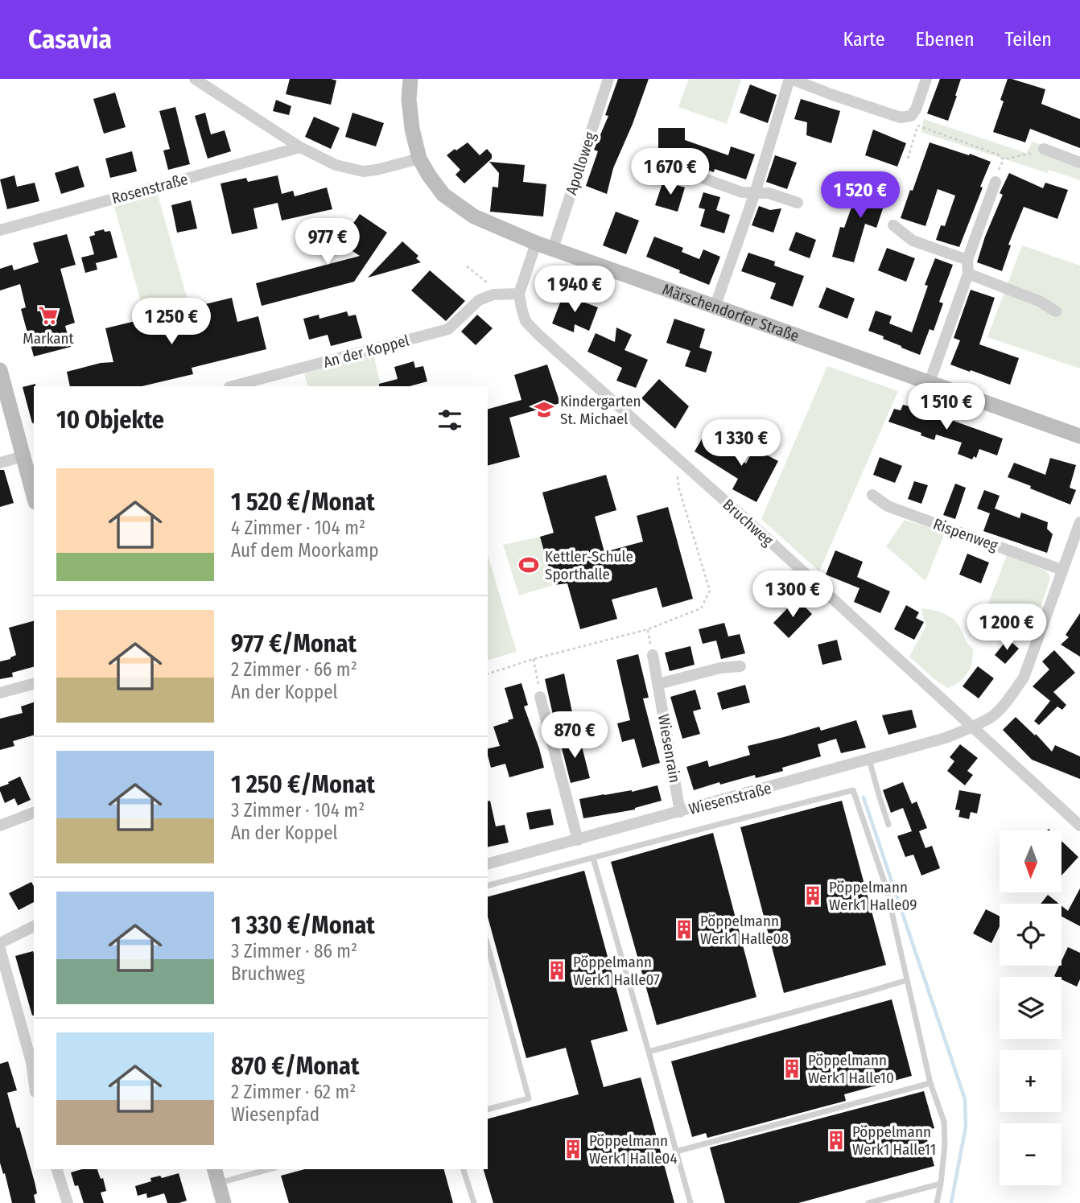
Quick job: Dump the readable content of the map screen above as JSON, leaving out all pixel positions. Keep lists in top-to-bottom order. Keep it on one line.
{"streets":{"street":["Apolloweg","Rosenstraße","Märschendorfer Straße","An der Koppel","Bruchweg","Rispenweg","Wiesenrain","Wiesenstraße"]},"crossings":[["Apolloweg","Märschendorfer Straße"],["An der Koppel","Bruchweg"],["Bruchweg","Wiesenstraße"],["Rispenweg","Wiesenstraße"],["Wiesenrain","Wiesenstraße"]],"places":{"supermarket":["Markant"],"school or university":["Kindergarten St. Michael"],"sports":["Kettler-Schule Sporthalle"],"building":["Pöppelmann Werk1 Halle09","Pöppelmann Werk1 Halle08","Pöppelmann Werk1 Halle07","Pöppelmann Werk1 Halle10","Pöppelmann Werk1 Halle11","Pöppelmann Werk1 Halle04"]},"north":"bottom","page":{"header":"Casavia","nav":["Karte","Ebenen","Teilen"],"price":["1 670 €","1 520 €","977 €","1 940 €","1 250 €","1 510 €","1 330 €","1 300 €","1 200 €","870 €"],"heading":"10 Objekte","list":[{"name":"1 520 €/Monat","note":"4 Zimmer · 104 m² · Auf dem Moorkamp"},{"name":"977 €/Monat","note":"2 Zimmer · 66 m² · An der Koppel"},{"name":"1 250 €/Monat","note":"3 Zimmer · 104 m² · An der Koppel"},{"name":"1 330 €/Monat","note":"3 Zimmer · 86 m² · Bruchweg"},{"name":"870 €/Monat","note":"2 Zimmer · 62 m² · Wiesenpfad"}],"map_buttons":["+","−"]}}
